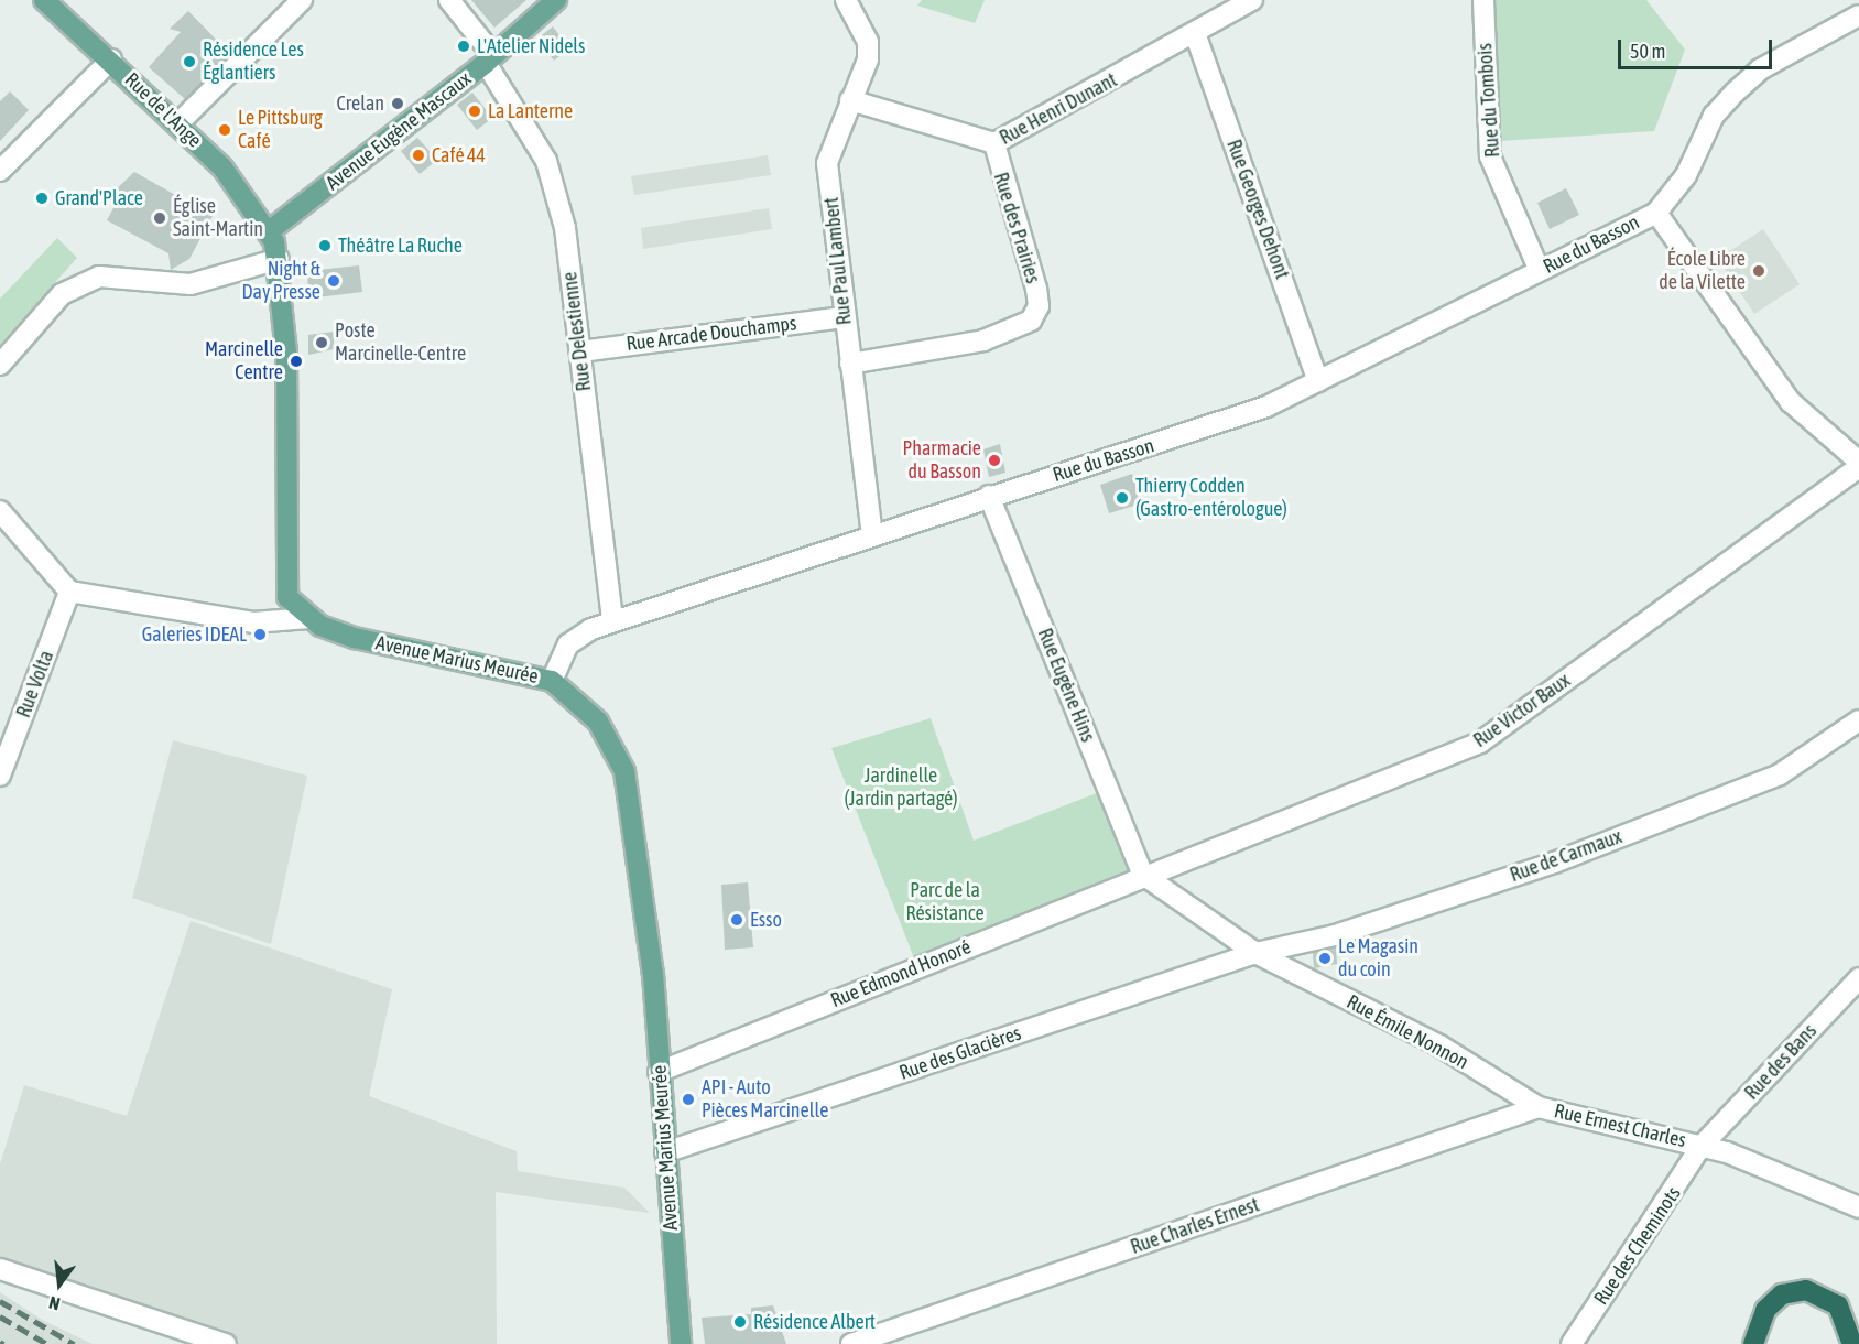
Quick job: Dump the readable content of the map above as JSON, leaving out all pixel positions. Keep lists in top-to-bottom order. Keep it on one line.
{"streets":{"main road":["Rue de l'Ange","Avenue Eugène Mascaux","Avenue Marius Meurée"],"street":["Rue du Tombois","Rue Henri Dunant","Rue Georges Dehont","Rue des Prairies","Rue du Basson","Rue Paul Lambert","Rue Delestienne","Rue Arcade Douchamps","Rue Volta","Rue Eugène Hins","Rue Victor Baux","Rue de Carmaux","Rue Edmond Honoré","Rue Émile Nonnon","Rue des Glacières","Rue des Bans","Rue Ernest Charles","Rue Charles Ernest","Rue des Cheminots"]},"crossings":[["Rue du Tombois","Rue du Basson"],["Rue Henri Dunant","Rue Georges Dehont"],["Rue Henri Dunant","Rue des Prairies"],["Rue Henri Dunant","Rue Paul Lambert"],["Rue de l'Ange","Avenue Eugène Mascaux"],["Rue de l'Ange","Avenue Marius Meurée"],["Avenue Eugène Mascaux","Rue Delestienne"],["Avenue Eugène Mascaux","Avenue Marius Meurée"],["Rue Georges Dehont","Rue du Basson"],["Rue des Prairies","Rue Paul Lambert"],["Rue du Basson","Rue Paul Lambert"],["Rue du Basson","Rue Delestienne"],["Rue du Basson","Avenue Marius Meurée"],["Rue du Basson","Rue Eugène Hins"],["Rue Paul Lambert","Rue Arcade Douchamps"],["Rue Delestienne","Rue Arcade Douchamps"],["Avenue Marius Meurée","Rue Edmond Honoré"],["Avenue Marius Meurée","Rue des Glacières"],["Rue Eugène Hins","Rue Victor Baux"],["Rue Eugène Hins","Rue Edmond Honoré"],["Rue Eugène Hins","Rue Émile Nonnon"],["Rue Victor Baux","Rue Edmond Honoré"],["Rue Victor Baux","Rue Émile Nonnon"],["Rue de Carmaux","Rue Émile Nonnon"],["Rue de Carmaux","Rue des Glacières"],["Rue Edmond Honoré","Rue Émile Nonnon"],["Rue Émile Nonnon","Rue des Glacières"],["Rue Émile Nonnon","Rue Ernest Charles"],["Rue Émile Nonnon","Rue Charles Ernest"],["Rue des Bans","Rue Ernest Charles"],["Rue des Bans","Rue des Cheminots"],["Rue Ernest Charles","Rue Charles Ernest"],["Rue Ernest Charles","Rue des Cheminots"]],"parks":["Jardinelle (Jardin partagé)","Parc de la Résistance"],"places":["L'Atelier Nidels","Résidence Les Églantiers","Crelan","La Lanterne","Le Pittsburg Café","Café 44","Grand'Place","Église Saint-Martin","Théâtre La Ruche","École Libre de la Vilette","Night & Day Presse","Poste Marcinelle-Centre","Marcinelle Centre","Pharmacie du Basson","Thierry Codden (Gastro-entérologue)","Galeries IDEAL","Esso","Le Magasin du coin","API - Auto Pièces Marcinelle","Résidence Albert"],"scale_bar":"50 m","north":"bottom"}
